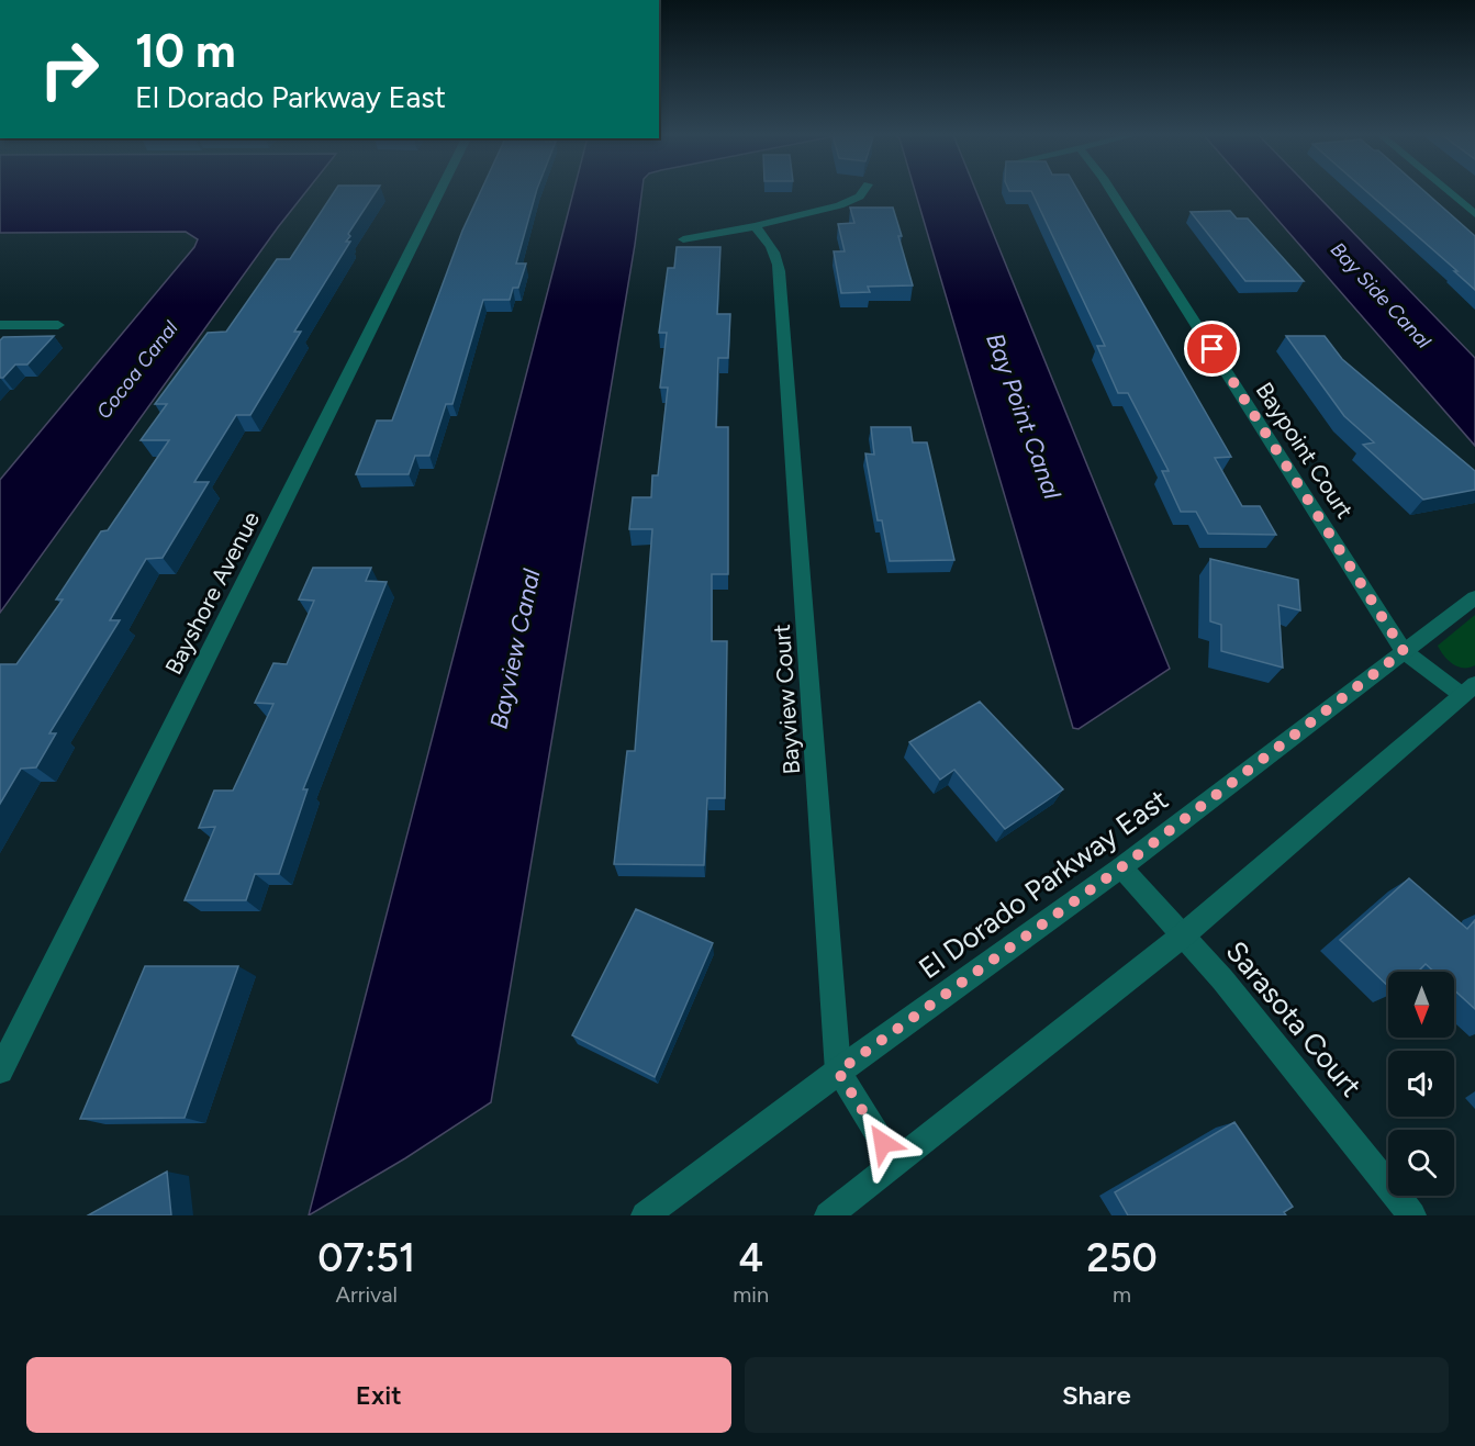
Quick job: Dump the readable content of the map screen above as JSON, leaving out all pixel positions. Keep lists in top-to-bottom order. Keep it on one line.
{"streets":{"street":["Baypoint Court","Bayshore Avenue","Bayview Court","El Dorado Parkway East","Sarasota Court"]},"crossings":[["Baypoint Court","El Dorado Parkway East"],["Bayview Court","El Dorado Parkway East"],["El Dorado Parkway East","Sarasota Court"]],"water":["Bay Side Canal","Cocoa Canal","Bay Point Canal","Bayview Canal"],"north":"bottom","page":{"turn":["10 m","El Dorado Parkway East"],"eta":["07:51","Arrival","4","min","250","m"],"buttons":["Exit","Share"]}}
